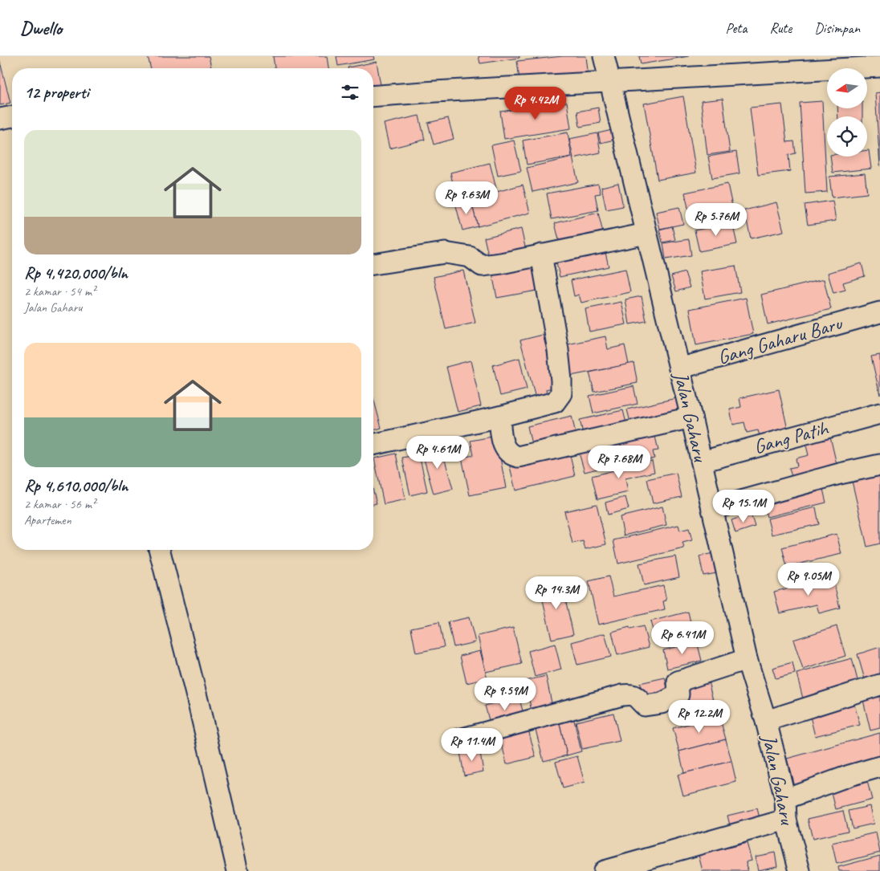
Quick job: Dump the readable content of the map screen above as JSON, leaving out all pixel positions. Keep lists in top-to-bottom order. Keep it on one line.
{"streets":{"street":["Gang Gaharu Baru","Jalan Gaharu","Gang Patih"]},"crossings":[["Gang Gaharu Baru","Jalan Gaharu"],["Jalan Gaharu","Gang Patih"]],"north":"left","page":{"header":"Dwello","nav":["Peta","Rute","Disimpan"],"heading":"12 properti","price":["Rp 4.42M","Rp 9.63M","Rp 5.76M","Rp 4.61M","Rp 7.68M","Rp 15.1M","Rp 9.05M","Rp 14.3M","Rp 6.41M","Rp 9.59M","Rp 12.2M","Rp 11.4M"],"list":[{"name":"Rp 4,420,000/bln","note":"2 kamar · 54 m² · Jalan Gaharu"},{"name":"Rp 4,610,000/bln","note":"2 kamar · 56 m² · Apartemen"}]}}
